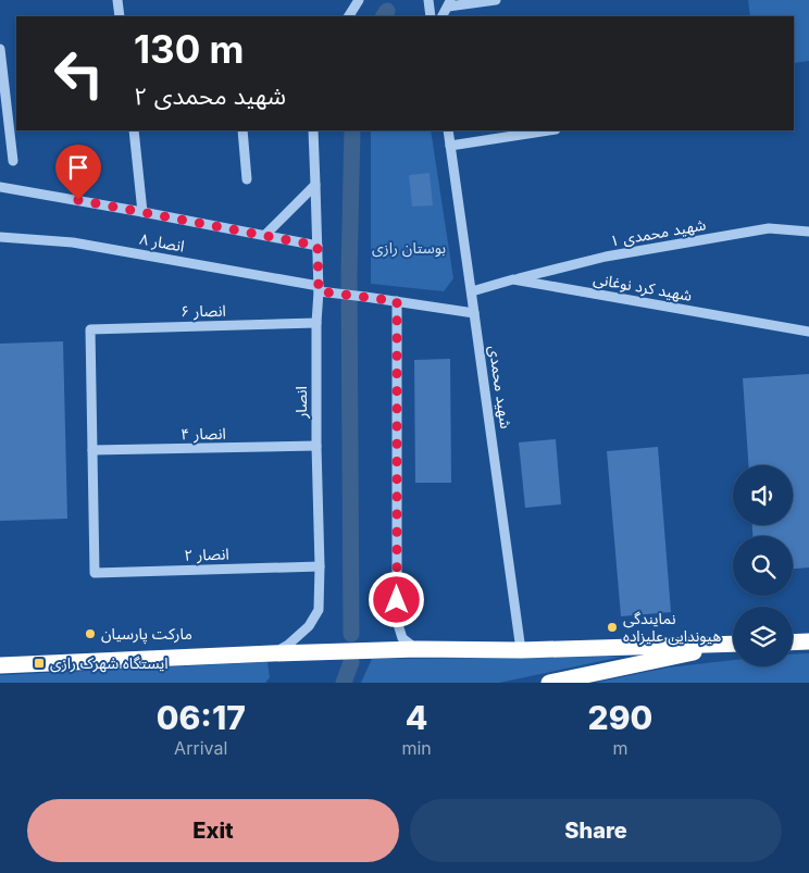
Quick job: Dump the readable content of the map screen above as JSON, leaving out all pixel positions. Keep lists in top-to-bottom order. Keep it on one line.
{"streets":{"street":["شهید محمدی ۱","انصار ۸","شهید کرد نوغانی","انصار ۶","شهید محمدی","انصار","انصار ۴","انصار ۲"]},"crossings":[["شهید محمدی ۱","شهید کرد نوغانی"],["انصار ۸","شهید محمدی"],["انصار ۸","انصار"],["شهید کرد نوغانی","شهید محمدی"],["انصار ۶","انصار"],["انصار ۶","انصار ۴"],["انصار ۶","انصار ۲"],["انصار","انصار ۴"],["انصار","انصار ۲"],["انصار ۴","انصار ۲"]],"parks":["بوستان رازی"],"places":{"other":["نمایندگی هیوندایی علیزاده","مارکت پارسیان"],"transit":["ایستگاه شهرک رازی"]},"page":{"turn":["130 m","شهید محمدی ۲"],"eta":["06:17","Arrival","4","min","290","m"],"buttons":["Exit","Share"]}}
